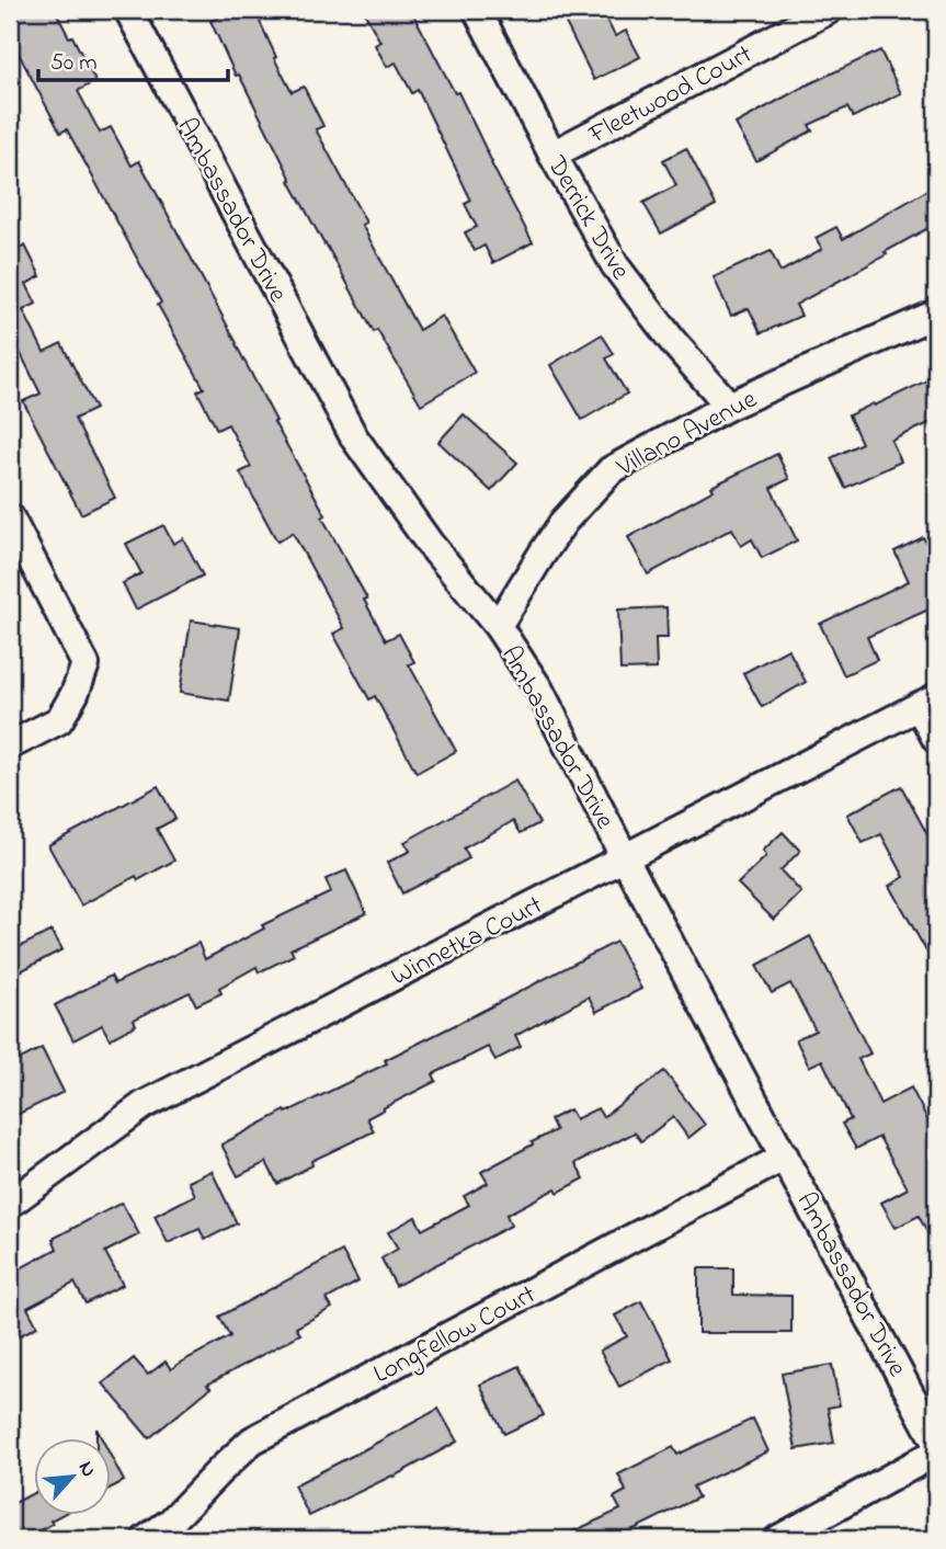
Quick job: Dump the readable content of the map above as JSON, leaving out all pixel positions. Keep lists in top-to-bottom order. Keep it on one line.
{"streets":{"street":["Fleetwood Court","Ambassador Drive","Derrick Drive","Villano Avenue","Winnetka Court","Longfellow Court"]},"crossings":[["Fleetwood Court","Derrick Drive"],["Ambassador Drive","Villano Avenue"],["Ambassador Drive","Winnetka Court"],["Ambassador Drive","Longfellow Court"],["Derrick Drive","Villano Avenue"]],"scale_bar":"50 m","north":"top right"}
